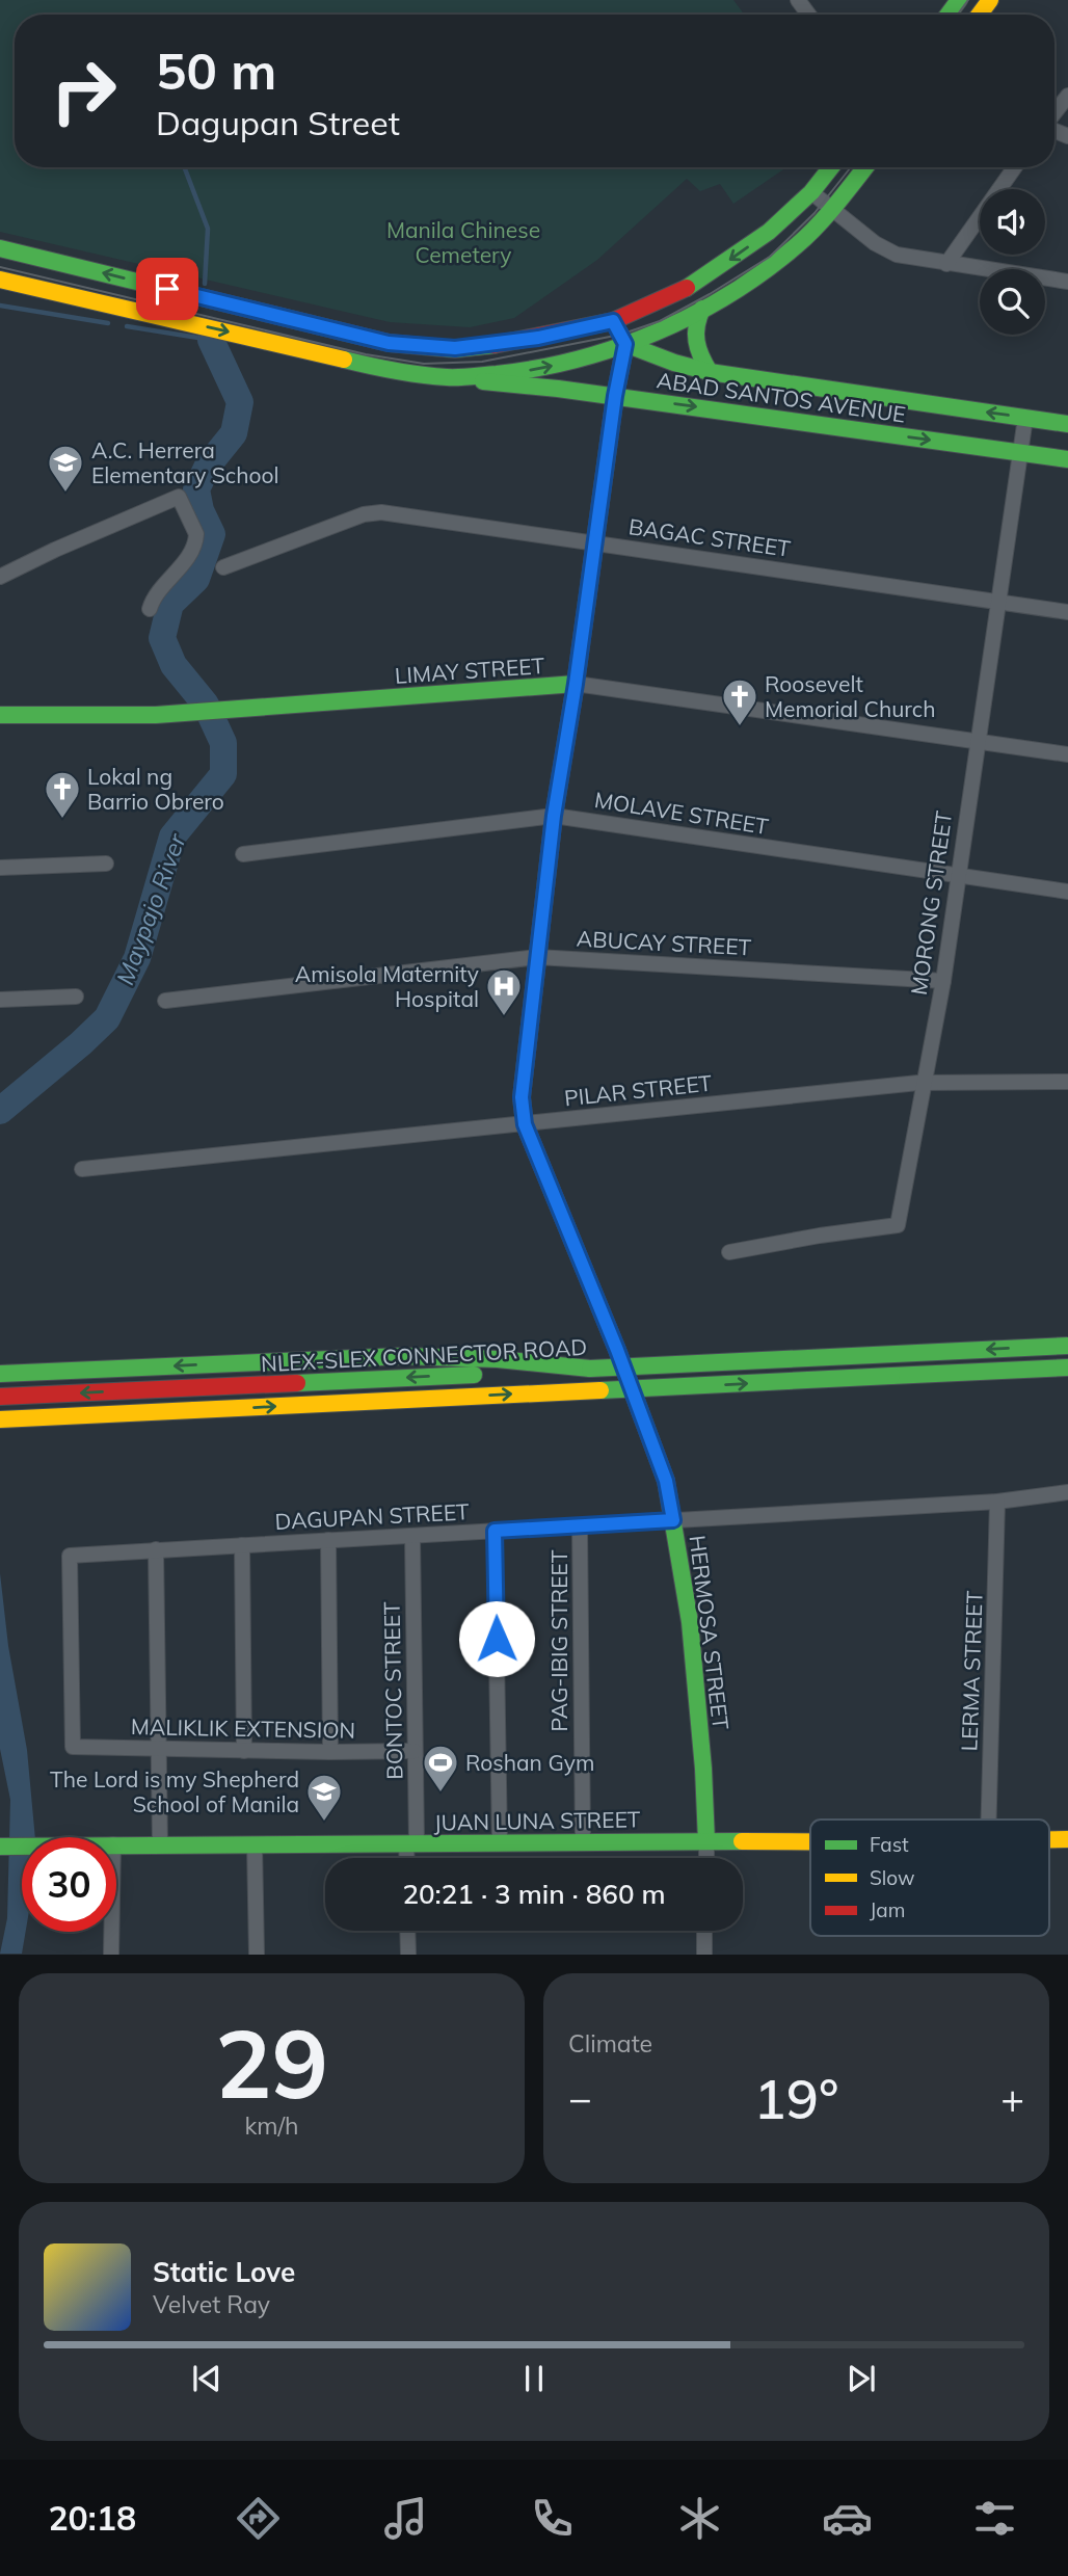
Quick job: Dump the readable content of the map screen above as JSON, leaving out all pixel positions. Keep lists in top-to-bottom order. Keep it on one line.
{"streets":{"main road":["ABAD SANTOS AVENUE","LIMAY STREET","NLEX-SLEX CONNECTOR ROAD","HERMOSA STREET","JUAN LUNA STREET"],"street":["BAGAC STREET","MOLAVE STREET","MORONG STREET","ABUCAY STREET","PILAR STREET","DAGUPAN STREET","PAG-IBIG STREET","LERMA STREET","BONTOC STREET","MALIKLIK EXTENSION"]},"crossings":[["ABAD SANTOS AVENUE","MORONG STREET"],["ABAD SANTOS AVENUE","HERMOSA STREET"],["BAGAC STREET","MORONG STREET"],["BAGAC STREET","HERMOSA STREET"],["LIMAY STREET","MORONG STREET"],["LIMAY STREET","HERMOSA STREET"],["MOLAVE STREET","MORONG STREET"],["MOLAVE STREET","HERMOSA STREET"],["MORONG STREET","ABUCAY STREET"],["MORONG STREET","PILAR STREET"],["ABUCAY STREET","HERMOSA STREET"],["PILAR STREET","HERMOSA STREET"],["DAGUPAN STREET","HERMOSA STREET"],["DAGUPAN STREET","PAG-IBIG STREET"],["DAGUPAN STREET","LERMA STREET"],["DAGUPAN STREET","BONTOC STREET"],["DAGUPAN STREET","MALIKLIK EXTENSION"],["HERMOSA STREET","JUAN LUNA STREET"],["PAG-IBIG STREET","JUAN LUNA STREET"],["BONTOC STREET","MALIKLIK EXTENSION"],["BONTOC STREET","JUAN LUNA STREET"]],"water":["Maypajo River"],"parks":["Manila Chinese Cemetery"],"places":{"school or university":["A.C. Herrera Elementary School","The Lord is my Shepherd School of Manila"],"church":["Roosevelt Memorial Church","Lokal ng Barrio Obrero"],"hospital":["Amisola Maternity Hospital"],"sports":["Roshan Gym"]},"legend":["Fast","Slow","Jam"],"page":{"turn":["50 m","Dagupan Street"],"limit":"30","trip":"20:21 · 3 min · 860 m","tile":[["29","km/h"],"Climate"],"heat":["−","19°","+"],"song":["Static Love","Velvet Ray"],"tabs":"20:18"}}
